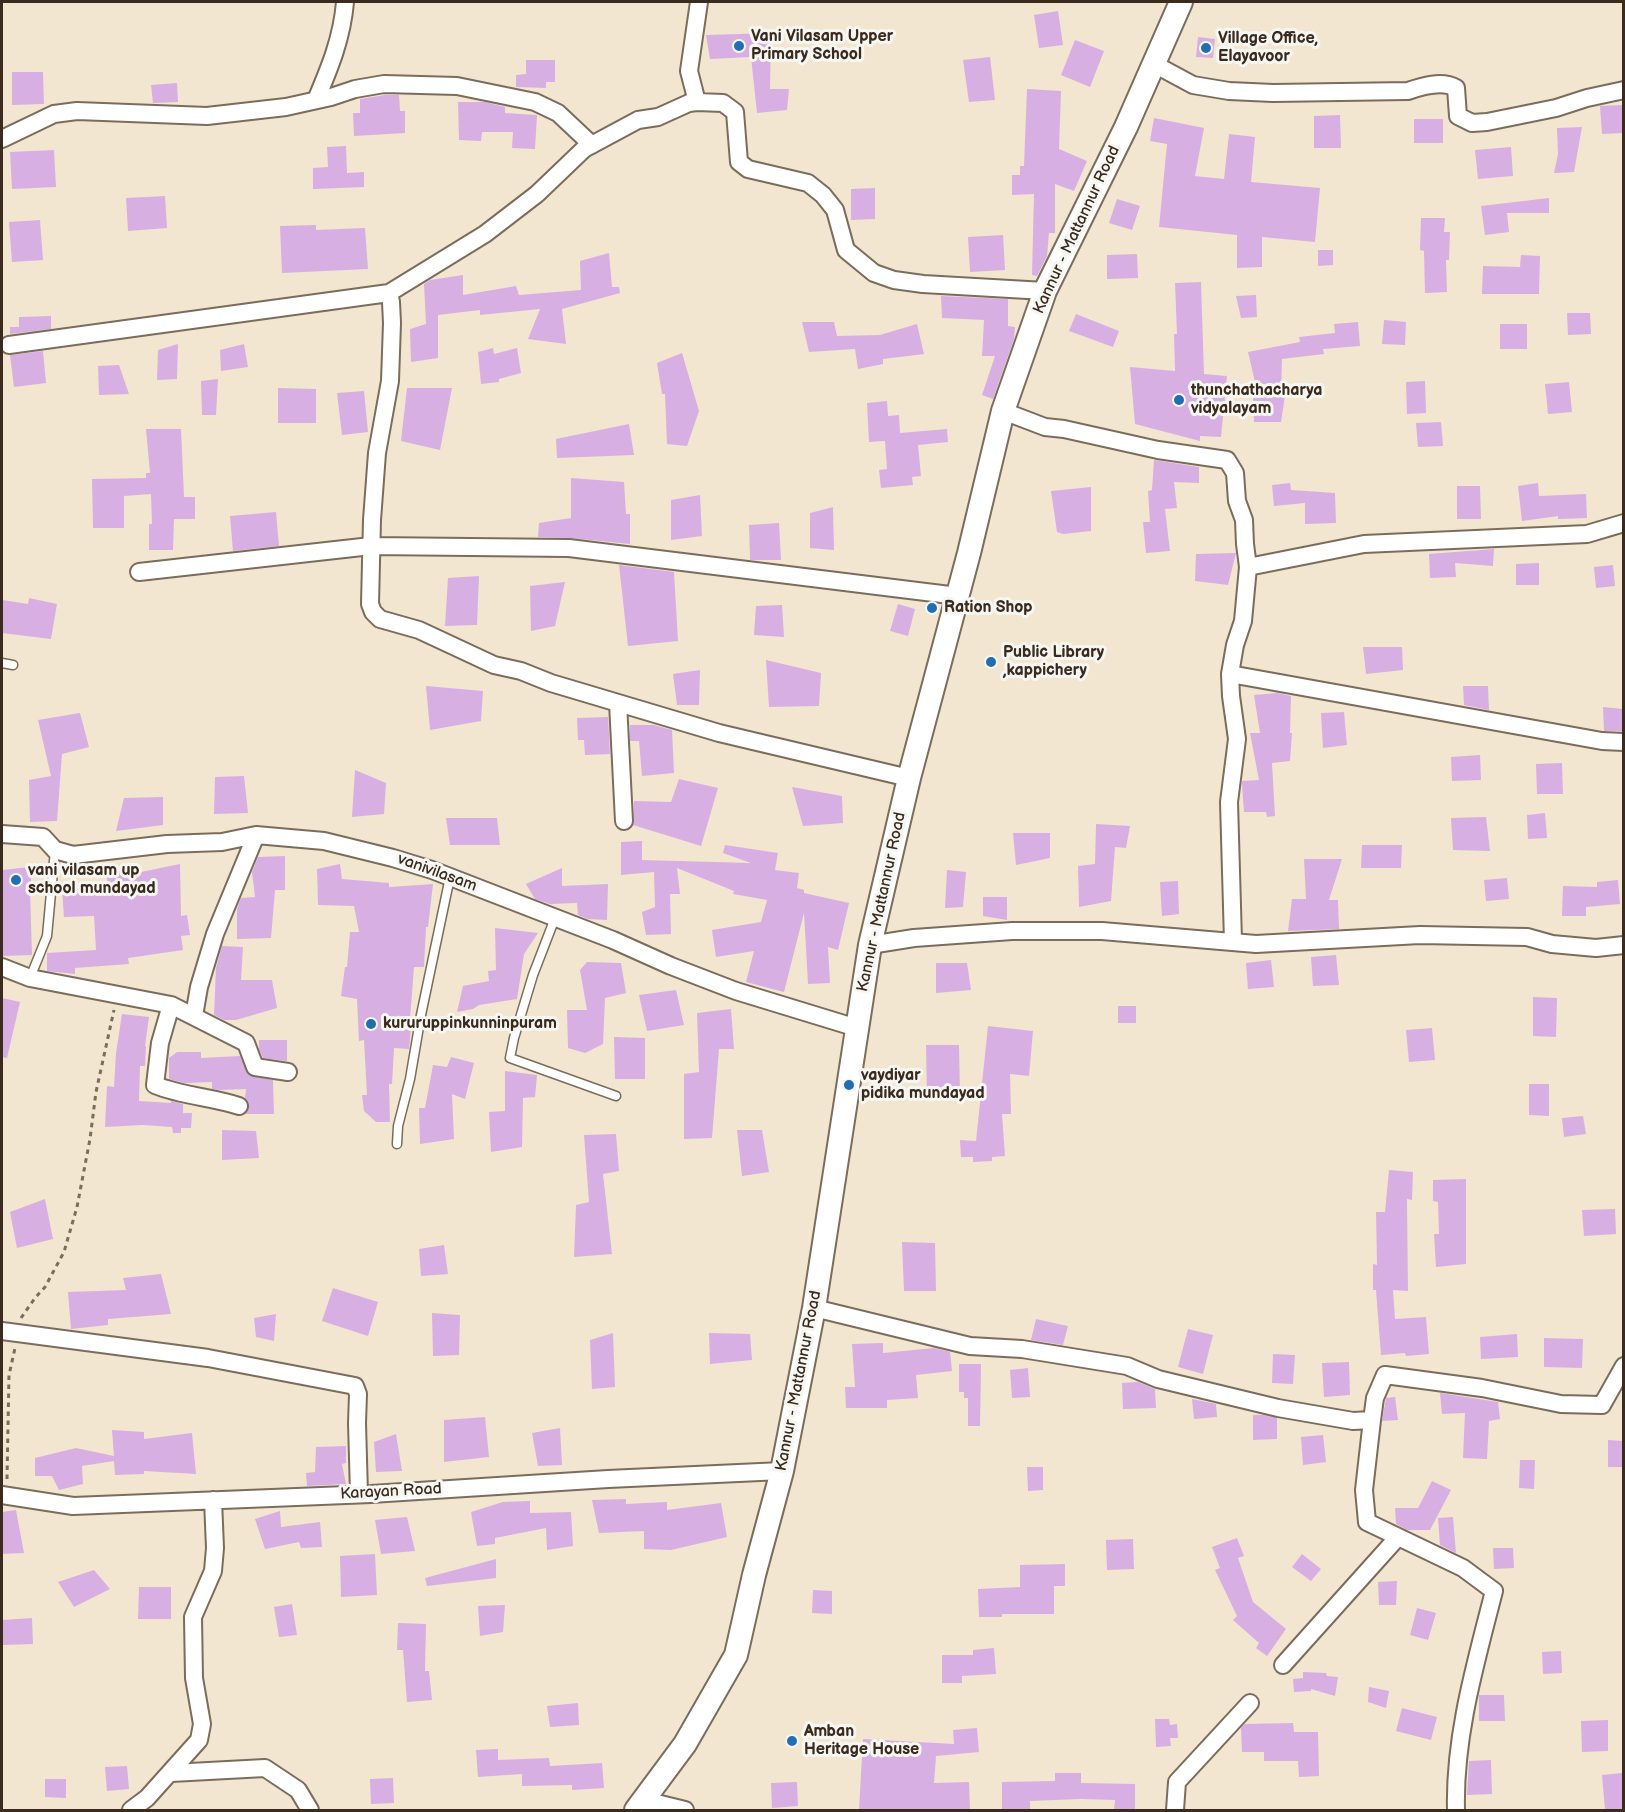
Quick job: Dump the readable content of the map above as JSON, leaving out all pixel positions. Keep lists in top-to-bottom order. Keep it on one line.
{"streets":{"main road":["Kannur - Mattannur Road"],"street":["vanivilasam","Karayan Road"]},"crossings":[["Kannur - Mattannur Road","vanivilasam"],["Kannur - Mattannur Road","Karayan Road"]],"places":["Vani Vilasam Upper Primary School","Village Office, Elayavoor","thunchathacharya vidyalayam","Ration Shop","Public Library ,kappichery","vani vilasam up school mundayad","kururuppinkunninpuram","vaydiyar pidika mundayad","Amban Heritage House"]}
